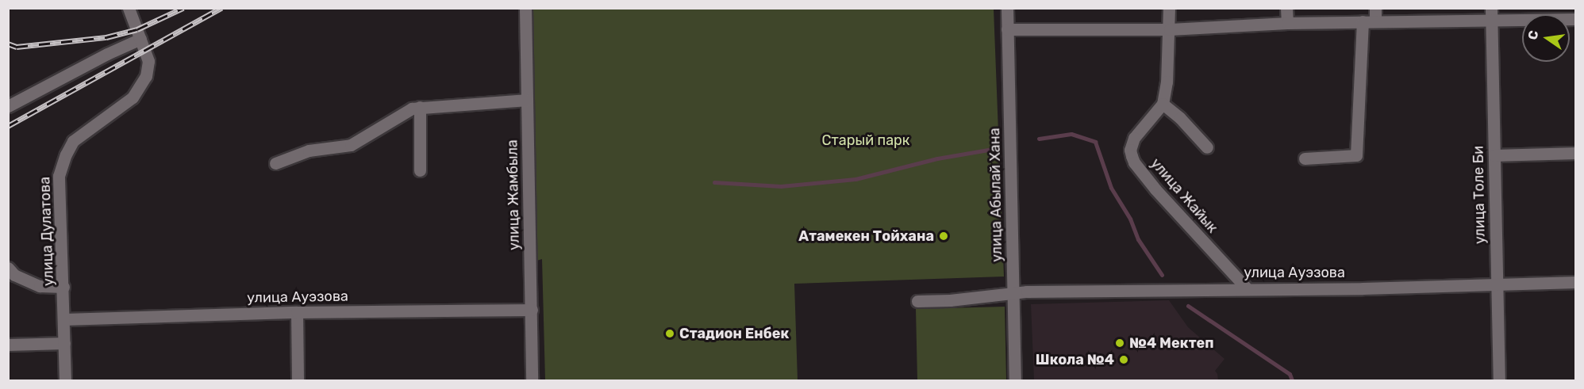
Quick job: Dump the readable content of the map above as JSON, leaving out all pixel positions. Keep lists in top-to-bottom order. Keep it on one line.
{"streets":{"street":["улица Жамбыла","улица Абылай Хана","улица Толе Би","улица Жайык","улица Дулатова","улица Ауэзова"]},"crossings":[["улица Жамбыла","улица Ауэзова"],["улица Абылай Хана","улица Ауэзова"],["улица Толе Би","улица Ауэзова"],["улица Жайык","улица Ауэзова"],["улица Дулатова","улица Ауэзова"]],"parks":["Старый парк"],"places":["Атамекен Тойхана","Стадион Енбек","№4 Мектеп","Школа №4"],"north":"left"}
